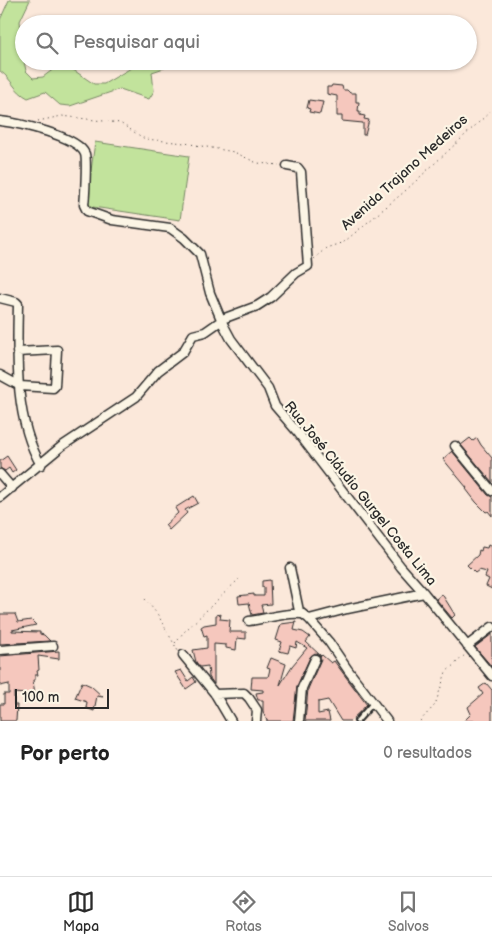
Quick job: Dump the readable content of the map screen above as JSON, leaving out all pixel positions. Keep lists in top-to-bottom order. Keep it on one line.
{"streets":{"street":["Rua José Cláudio Gurgel Costa Lima"],"path":["Avenida Trajano Medeiros"]},"scale_bar":"100 m","page":{"search":"Pesquisar aqui","scale":"100 m","heading":["Por perto","0 resultados"],"nav":["Mapa","Rotas","Salvos"]}}
